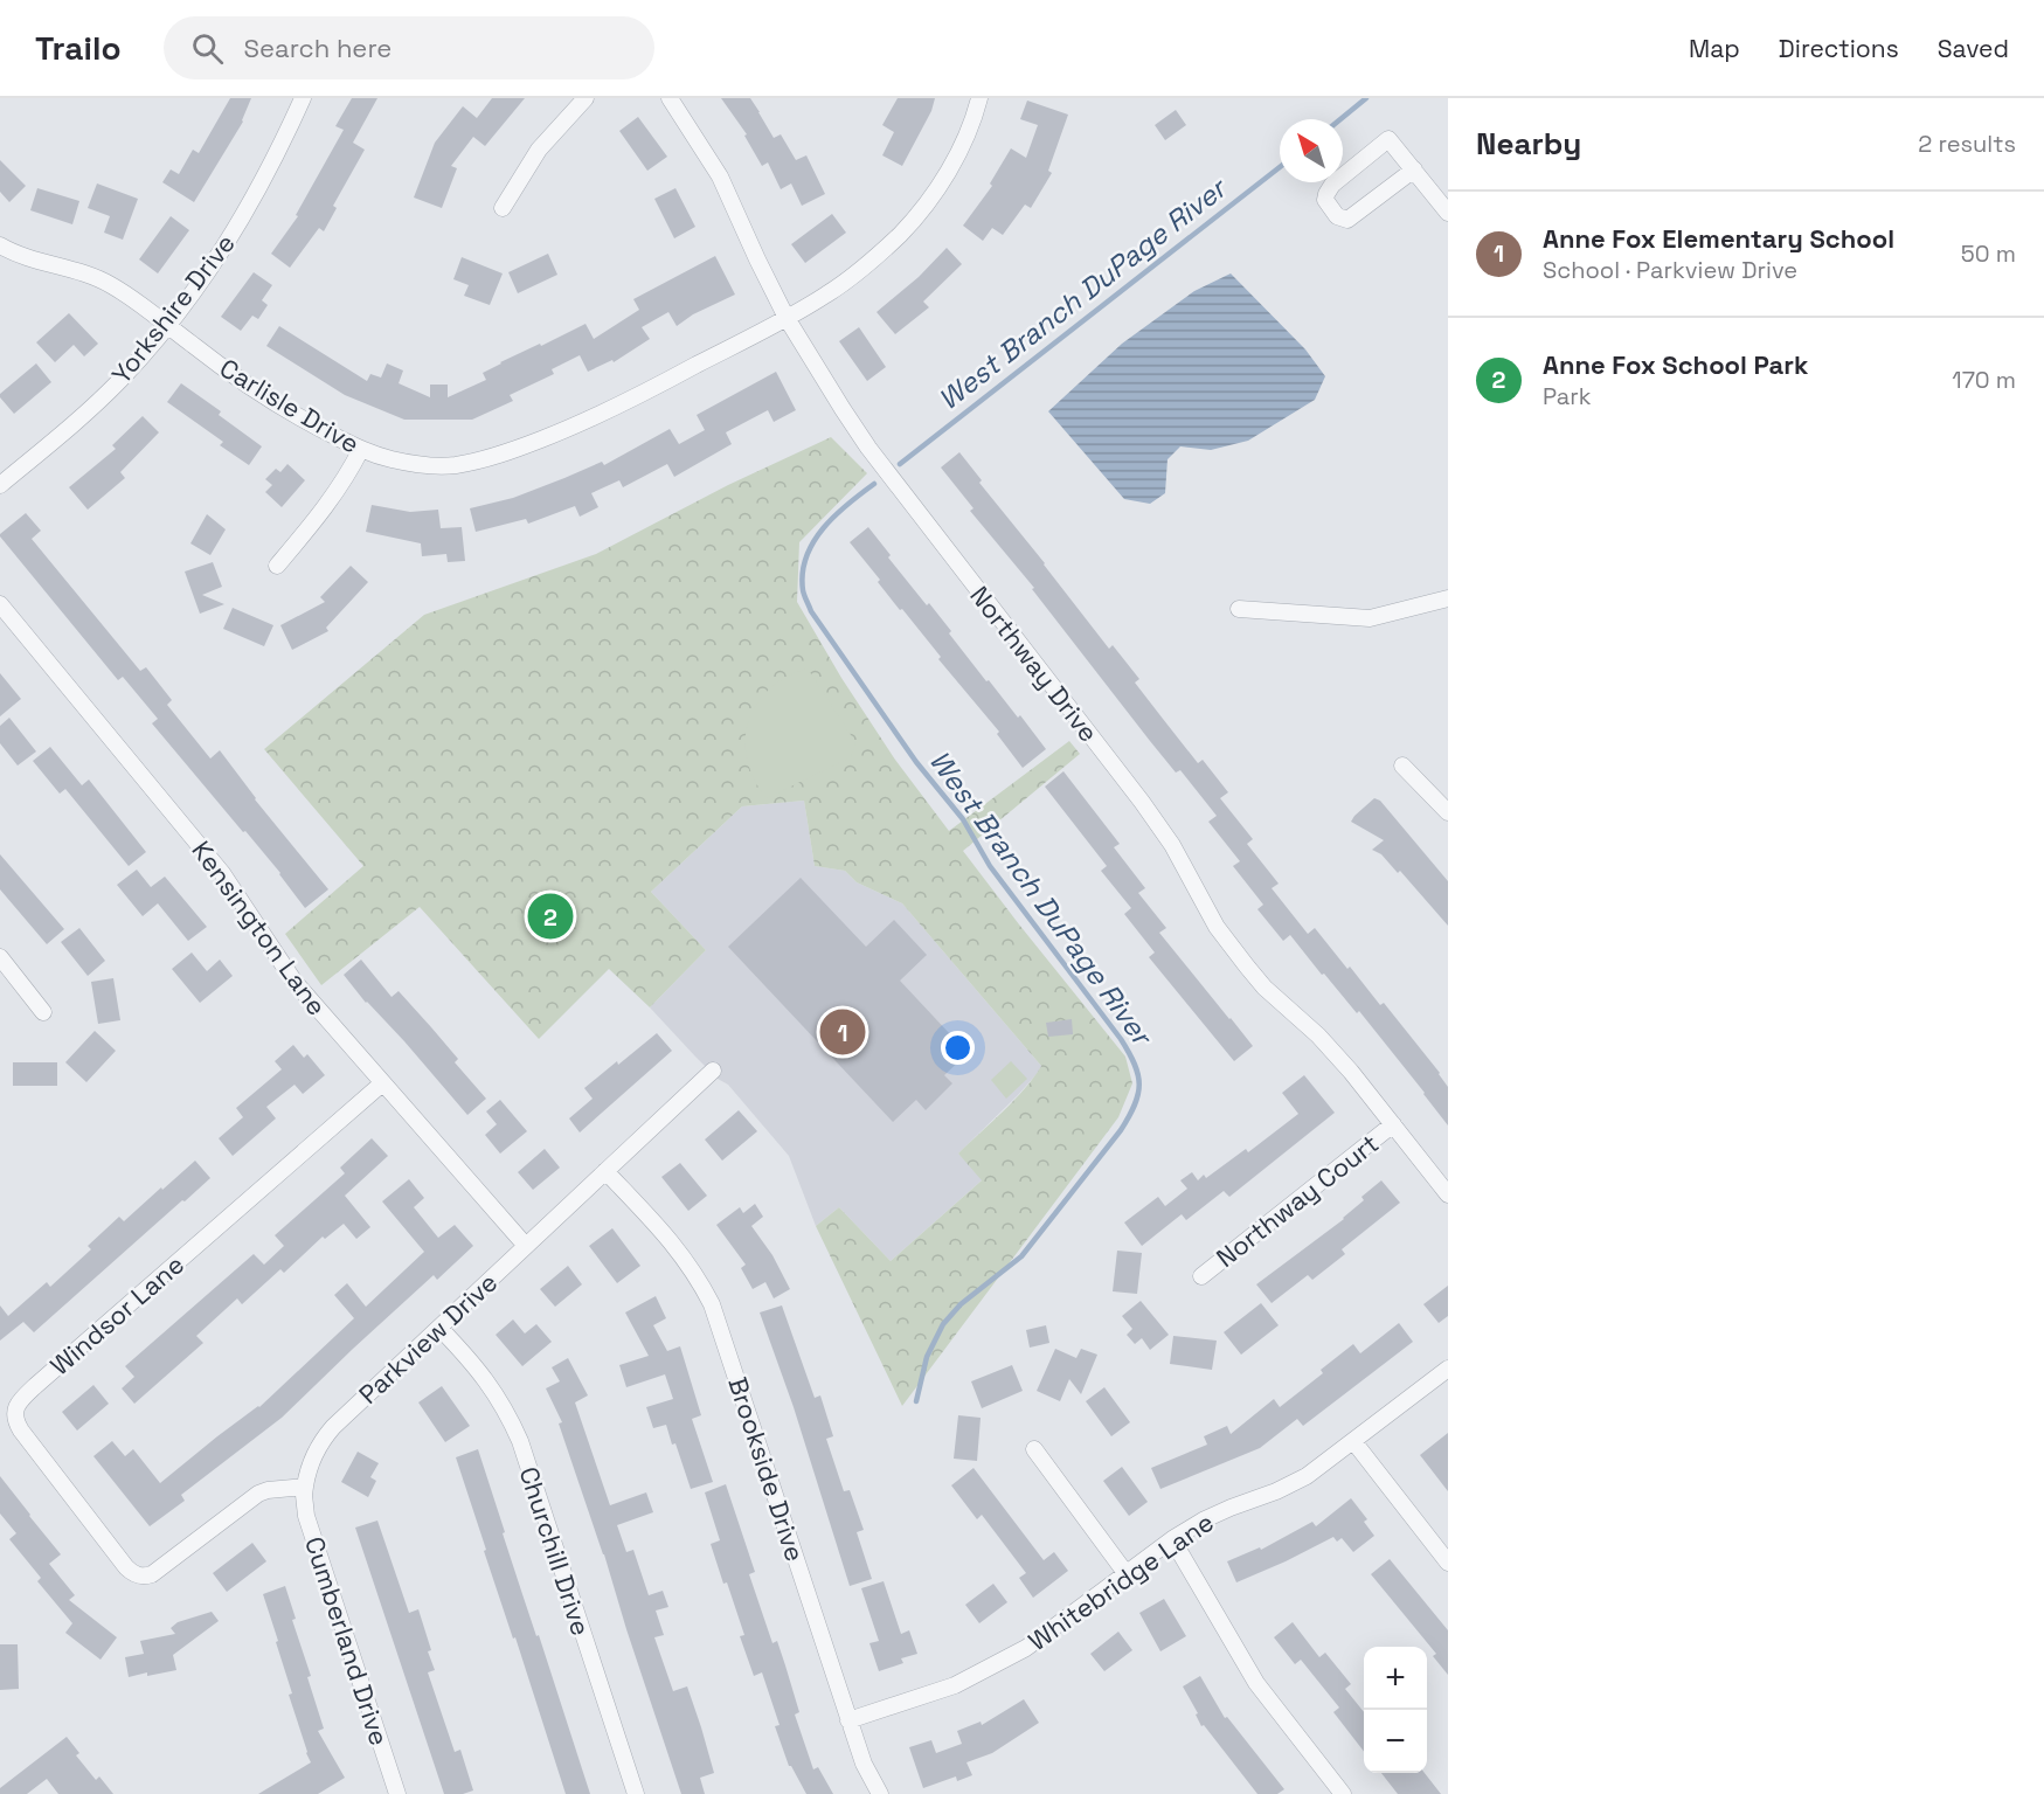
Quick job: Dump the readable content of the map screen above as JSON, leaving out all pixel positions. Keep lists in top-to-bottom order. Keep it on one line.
{"streets":{"street":["Yorkshire Drive","Carlisle Drive","Northway Drive","Kensington Lane","Northway Court","Windsor Lane","Parkview Drive","Brookside Drive","Churchill Drive","Whitebridge Lane","Cumberland Drive"]},"crossings":[["Yorkshire Drive","Carlisle Drive"],["Carlisle Drive","Northway Drive"],["Northway Drive","Northway Court"],["Kensington Lane","Windsor Lane"],["Kensington Lane","Parkview Drive"],["Windsor Lane","Parkview Drive"],["Windsor Lane","Cumberland Drive"],["Parkview Drive","Brookside Drive"],["Parkview Drive","Churchill Drive"],["Parkview Drive","Cumberland Drive"],["Brookside Drive","Whitebridge Lane"]],"water":["West Branch DuPage River"],"north":"top left","page":{"header":"Trailo","search":"Search here","nav":["Map","Directions","Saved"],"heading":["Nearby","2 results"],"list":[{"mark":"1","name":"Anne Fox Elementary School","note":"School · Parkview Drive","value":"50 m"},{"mark":"2","name":"Anne Fox School Park","note":"Park","value":"170 m"}],"pins":["2","1"],"map_buttons":["+","−"]}}
